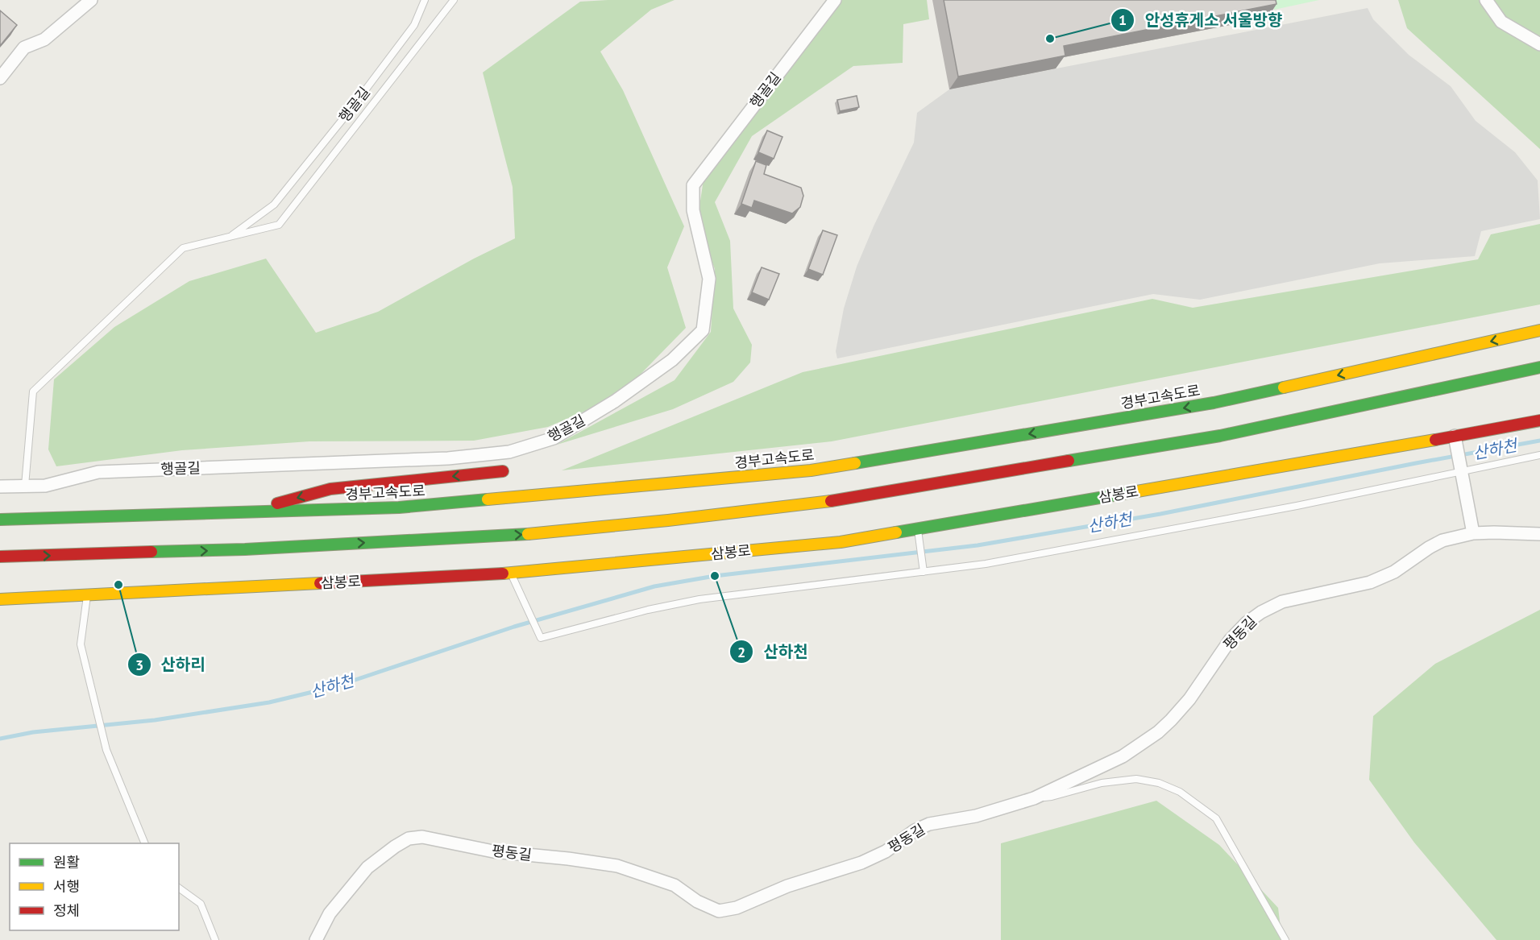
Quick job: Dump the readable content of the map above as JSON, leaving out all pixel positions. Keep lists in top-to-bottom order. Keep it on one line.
{"streets":{"main road":["경부고속도로","삼봉로"],"street":["행골길","평동길"]},"water":["산하천"],"places":["안성휴게소 서울방향","산하천","산하리"],"legend":["원활","서행","정체"]}
